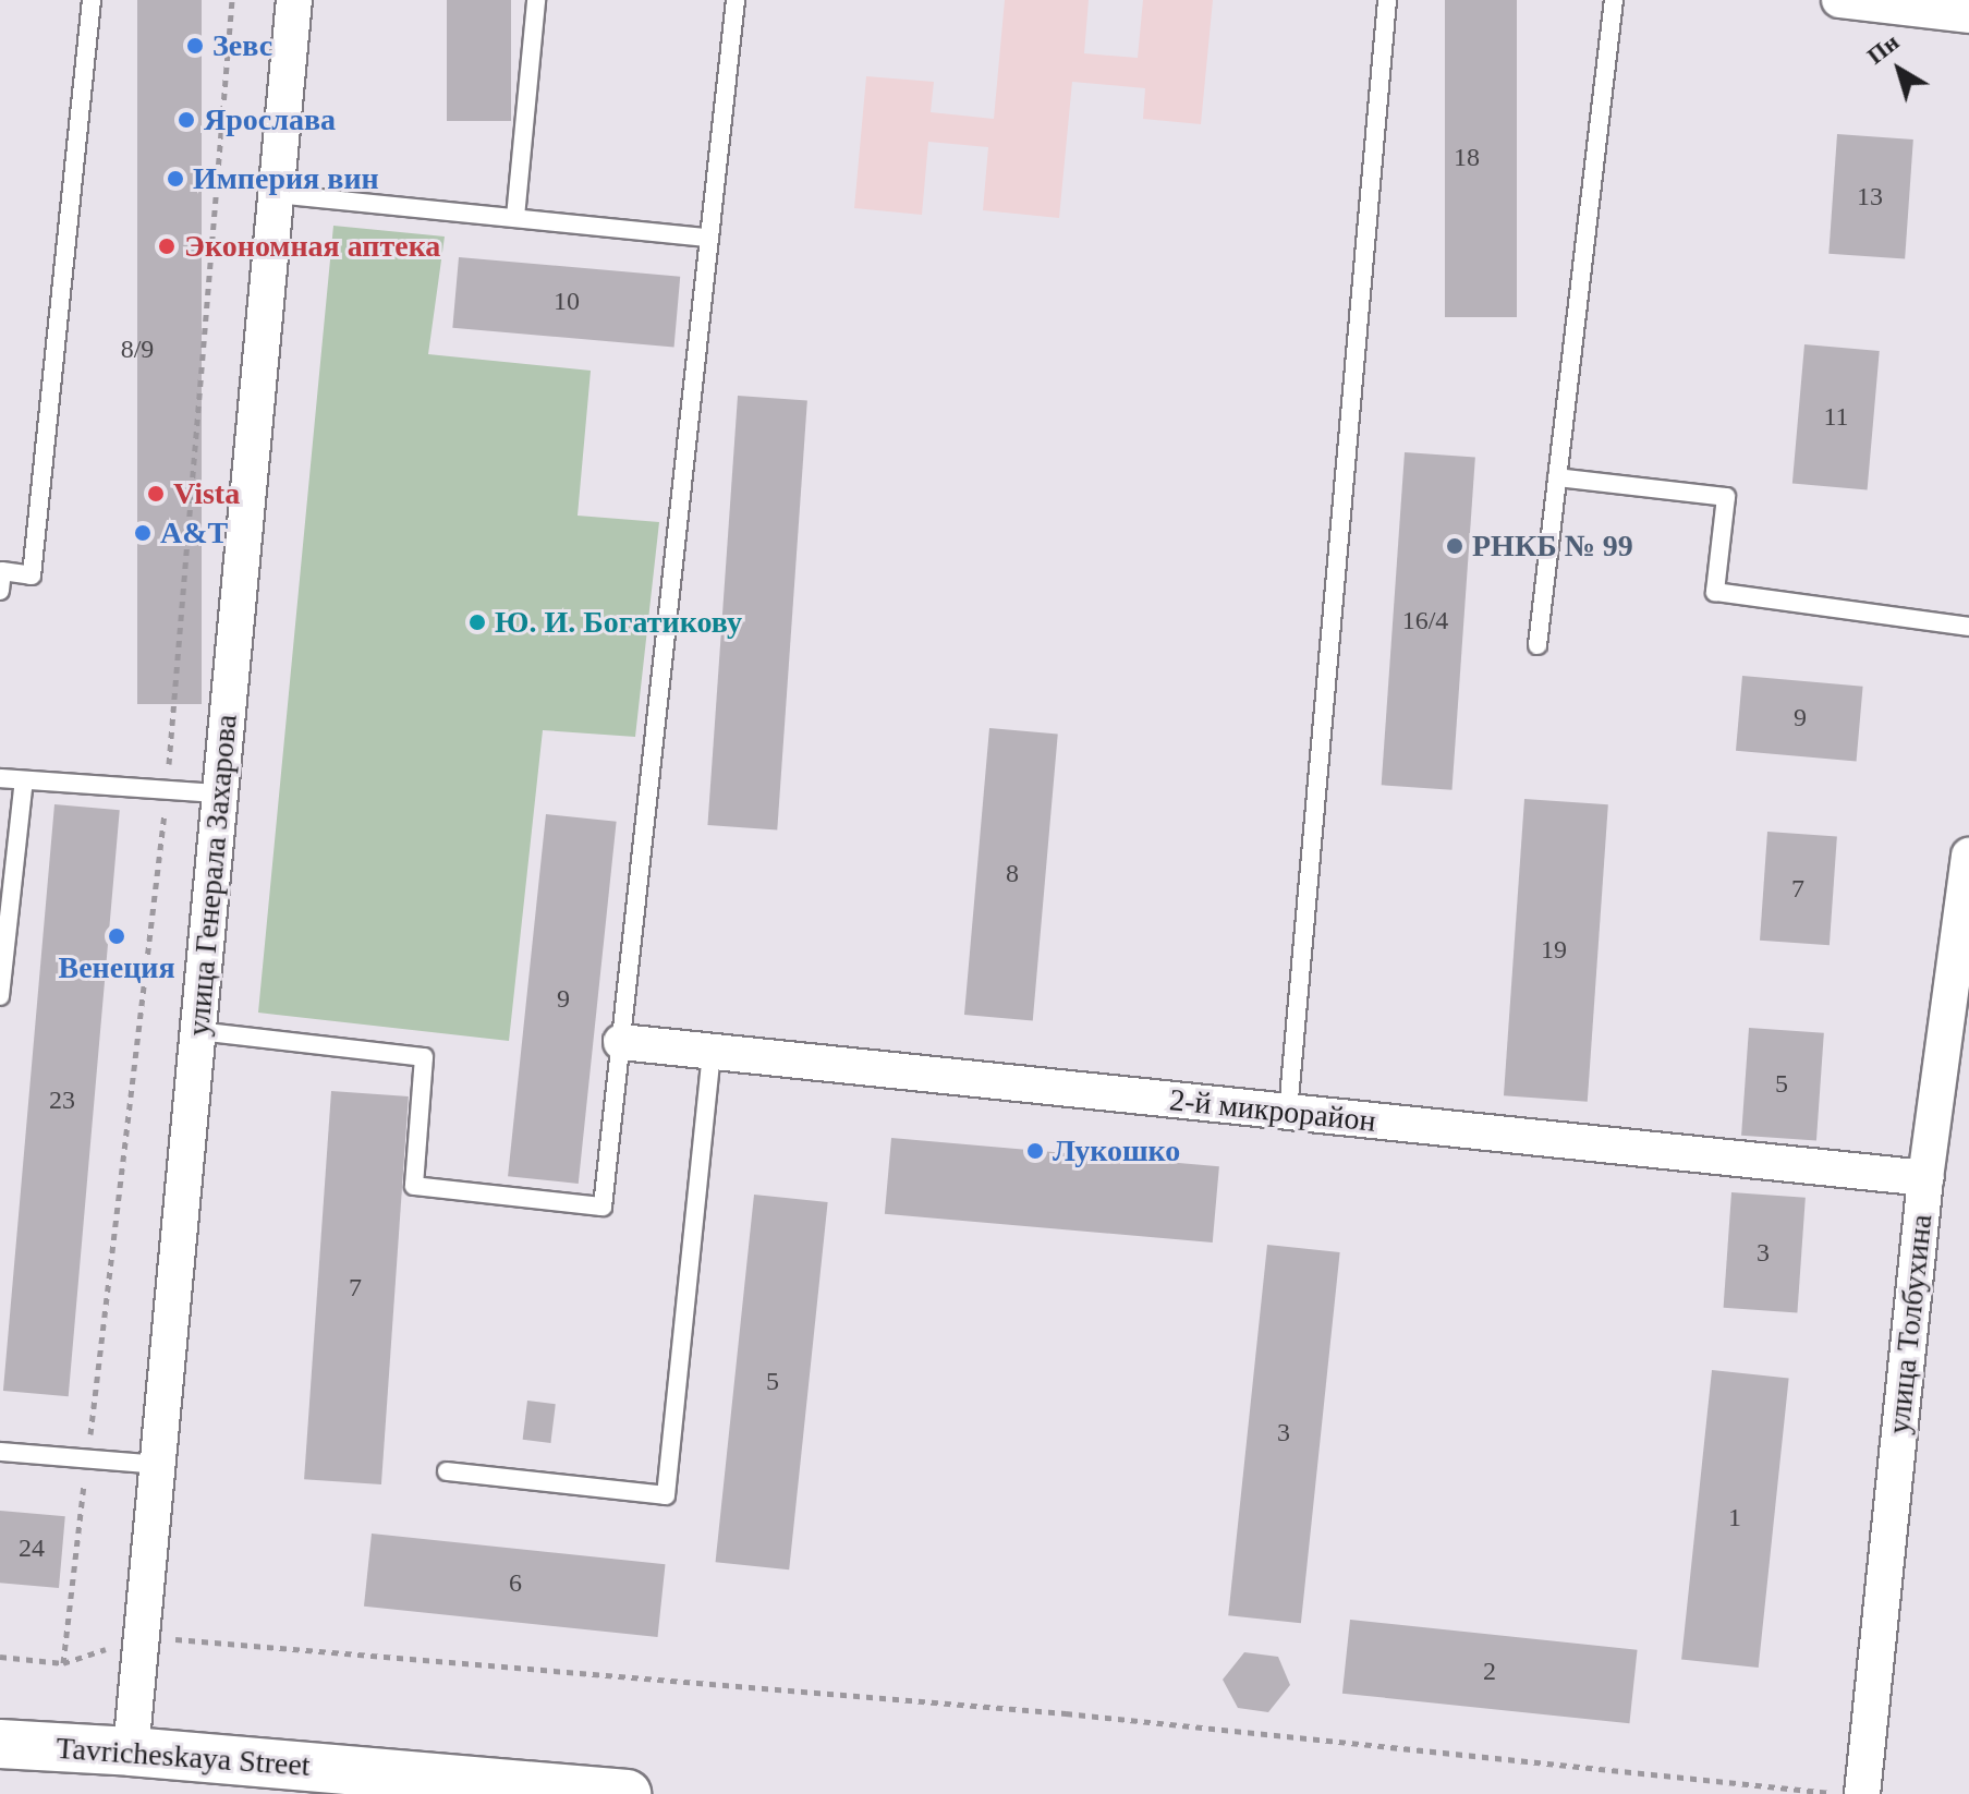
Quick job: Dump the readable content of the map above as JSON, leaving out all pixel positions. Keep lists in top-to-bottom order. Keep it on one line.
{"streets":{"highway":["Tavricheskaya Street"],"street":["улица Генерала Захарова","2-й микрорайон","улица Толбухина"]},"crossings":[["улица Генерала Захарова","Tavricheskaya Street"],["2-й микрорайон","улица Толбухина"]],"places":["Зевс","Ярослава","Империя вин","Экономная аптека","Vista","A&T","РНКБ № 99","Ю. И. Богатикову","Венеция","Лукошко"],"house_numbers":["18","13","10","8/9","11","16/4","9","8","7","19","9","5","23","3","7","5","3","1","24","6","2"],"north":"top left"}
